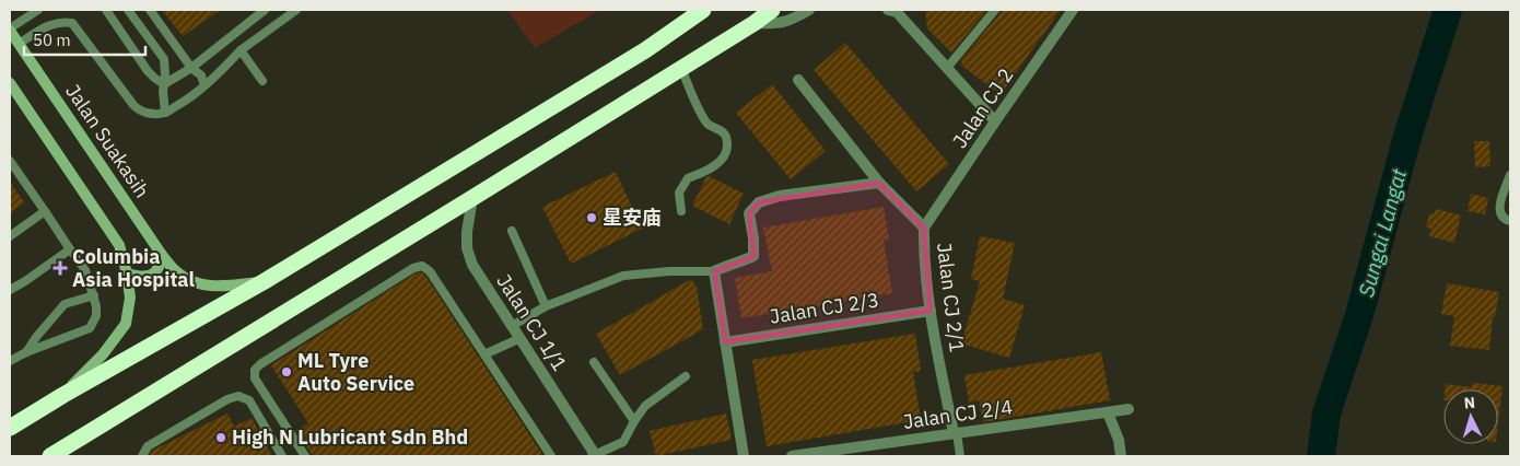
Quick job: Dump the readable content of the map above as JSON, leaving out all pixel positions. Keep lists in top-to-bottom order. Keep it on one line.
{"streets":{"main road":["Jalan Suakasih"],"street":["Jalan CJ 2","Jalan CJ 2/1","Jalan CJ 2/3","Jalan CJ 1/1","Jalan CJ 2/4"]},"crossings":[["Jalan CJ 2","Jalan CJ 2/1"],["Jalan CJ 2/1","Jalan CJ 2/3"],["Jalan CJ 2/1","Jalan CJ 2/4"]],"water":["Sungai Langat"],"places":{"other":["星安庙","ML Tyre Auto Service","High N Lubricant Sdn Bhd"],"health":["Columbia Asia Hospital"]},"scale_bar":"50 m","north":"top"}
